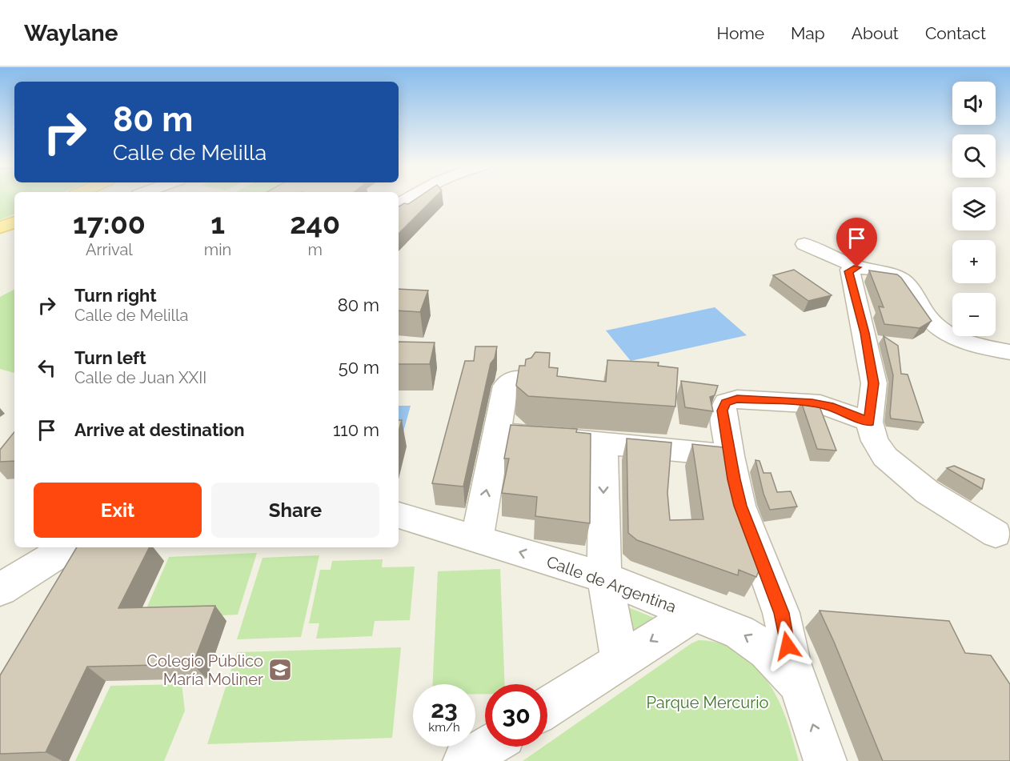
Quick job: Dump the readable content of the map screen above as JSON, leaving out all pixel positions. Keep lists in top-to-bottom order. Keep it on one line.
{"streets":{"street":["Calle de Argentina"]},"parks":["Parque Mercurio"],"places":{"school or university":["Colegio Público María Moliner"]},"page":{"header":"Waylane","nav":["Home","Map","About","Contact"],"map_buttons":["+","−"],"turn":["80 m","Calle de Melilla"],"eta":["17:00","Arrival","1","min","240","m"],"list":[{"name":"Turn right","note":"Calle de Melilla","value":"80 m"},{"name":"Turn left","note":"Calle de Juan XXII","value":"50 m"},{"name":"Arrive at destination","value":"110 m"}],"buttons":["Exit","Share"],"speed":"23 km/h","limit":"30"}}
